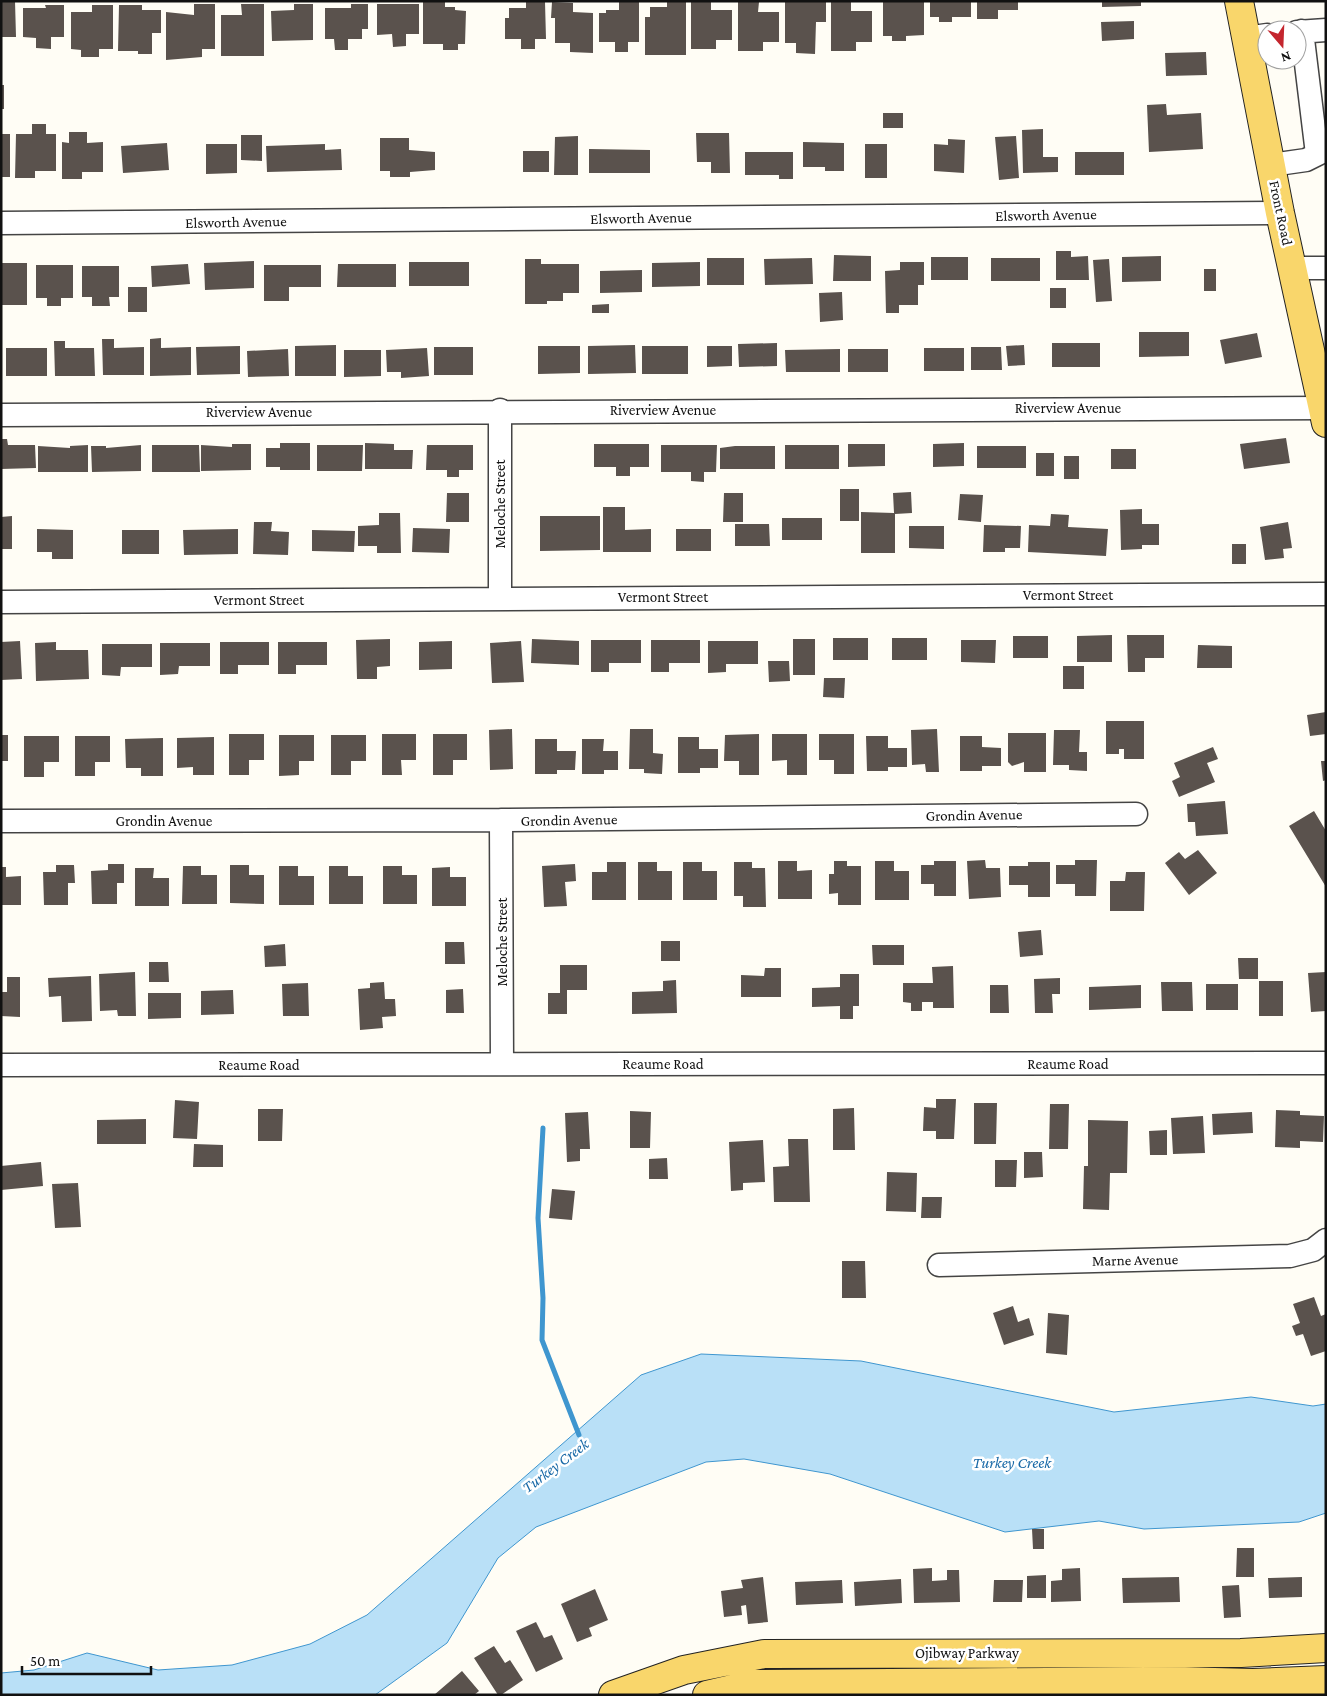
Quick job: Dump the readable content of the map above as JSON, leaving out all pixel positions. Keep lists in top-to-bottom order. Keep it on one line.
{"streets":{"main road":["Front Road","Ojibway Parkway"],"street":["Elsworth Avenue","Riverview Avenue","Meloche Street","Vermont Street","Grondin Avenue","Reaume Road","Marne Avenue"]},"crossings":[["Front Road","Elsworth Avenue"],["Front Road","Riverview Avenue"],["Riverview Avenue","Meloche Street"],["Meloche Street","Vermont Street"],["Meloche Street","Grondin Avenue"],["Meloche Street","Reaume Road"]],"water":["Turkey Creek"],"scale_bar":"50 m","north":"bottom"}
